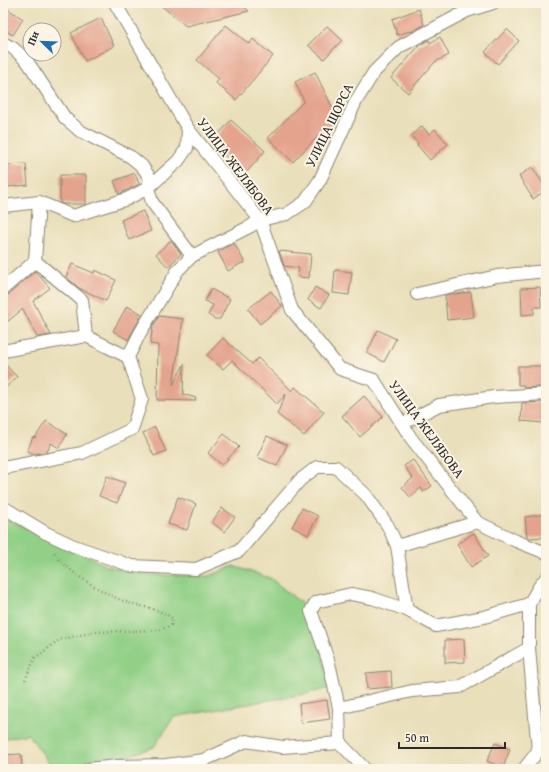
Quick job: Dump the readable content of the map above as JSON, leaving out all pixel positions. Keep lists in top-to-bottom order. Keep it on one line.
{"streets":{"street":["УЛИЦА ЩОРСА","УЛИЦА ЖЕЛЯБОВА"]},"crossings":[["УЛИЦА ЩОРСА","УЛИЦА ЖЕЛЯБОВА"]],"scale_bar":"50 m","north":"top left"}
